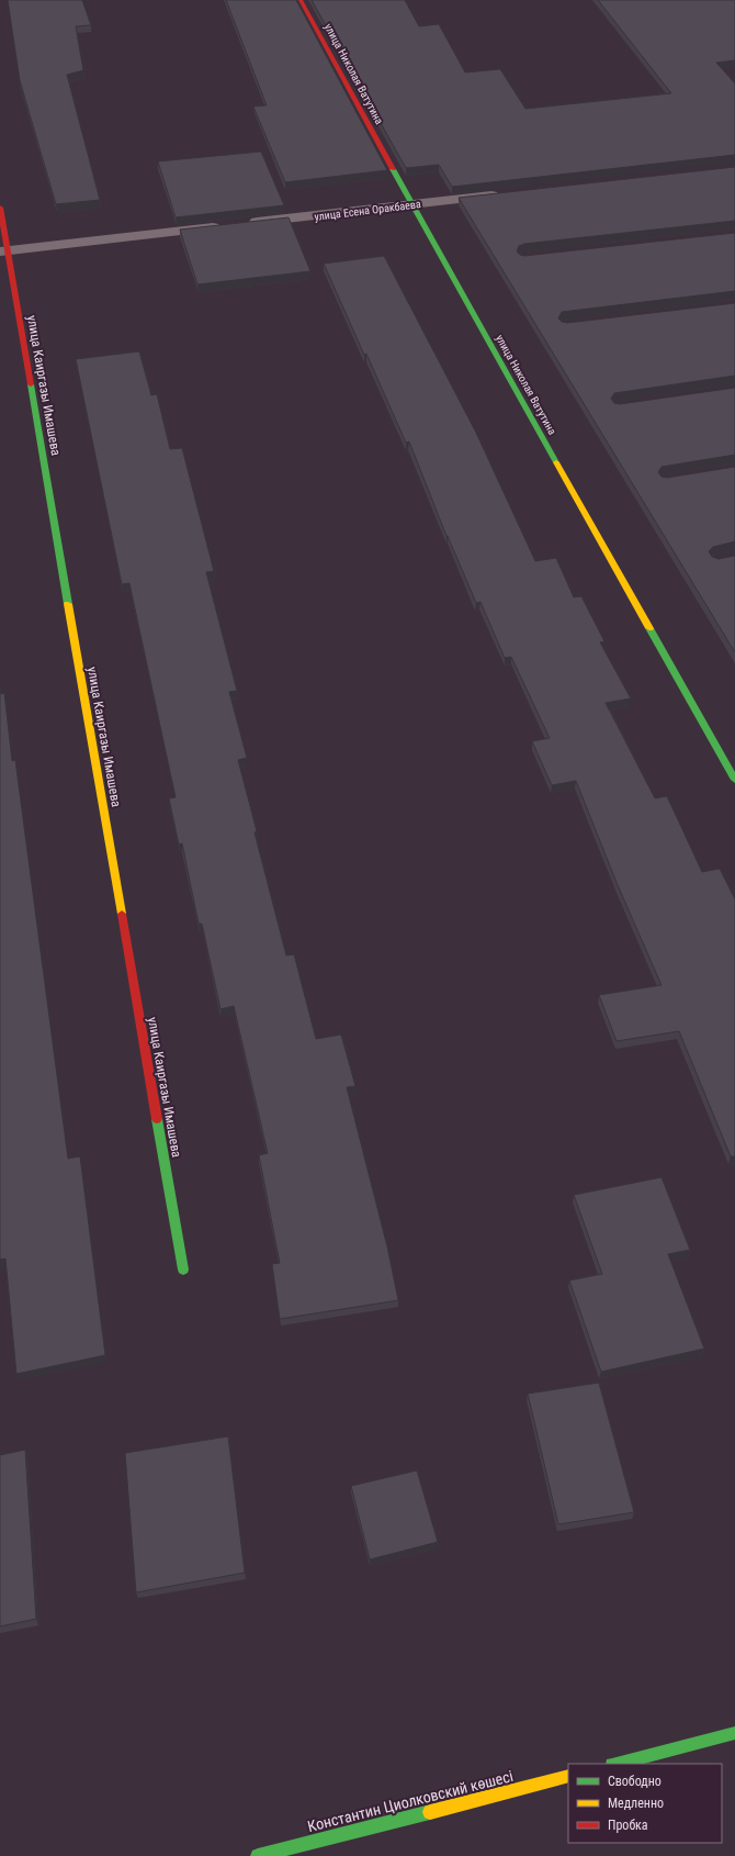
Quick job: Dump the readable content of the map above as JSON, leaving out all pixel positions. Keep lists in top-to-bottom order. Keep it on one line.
{"streets":{"street":["улица Николая Ватутина","улица Есена Оракбаева","улица Каиргазы Имашева","Константин Циолковский көшесі"]},"crossings":[["улица Николая Ватутина","улица Есена Оракбаева"],["улица Есена Оракбаева","улица Каиргазы Имашева"]],"legend":["Свободно","Медленно","Пробка"]}
